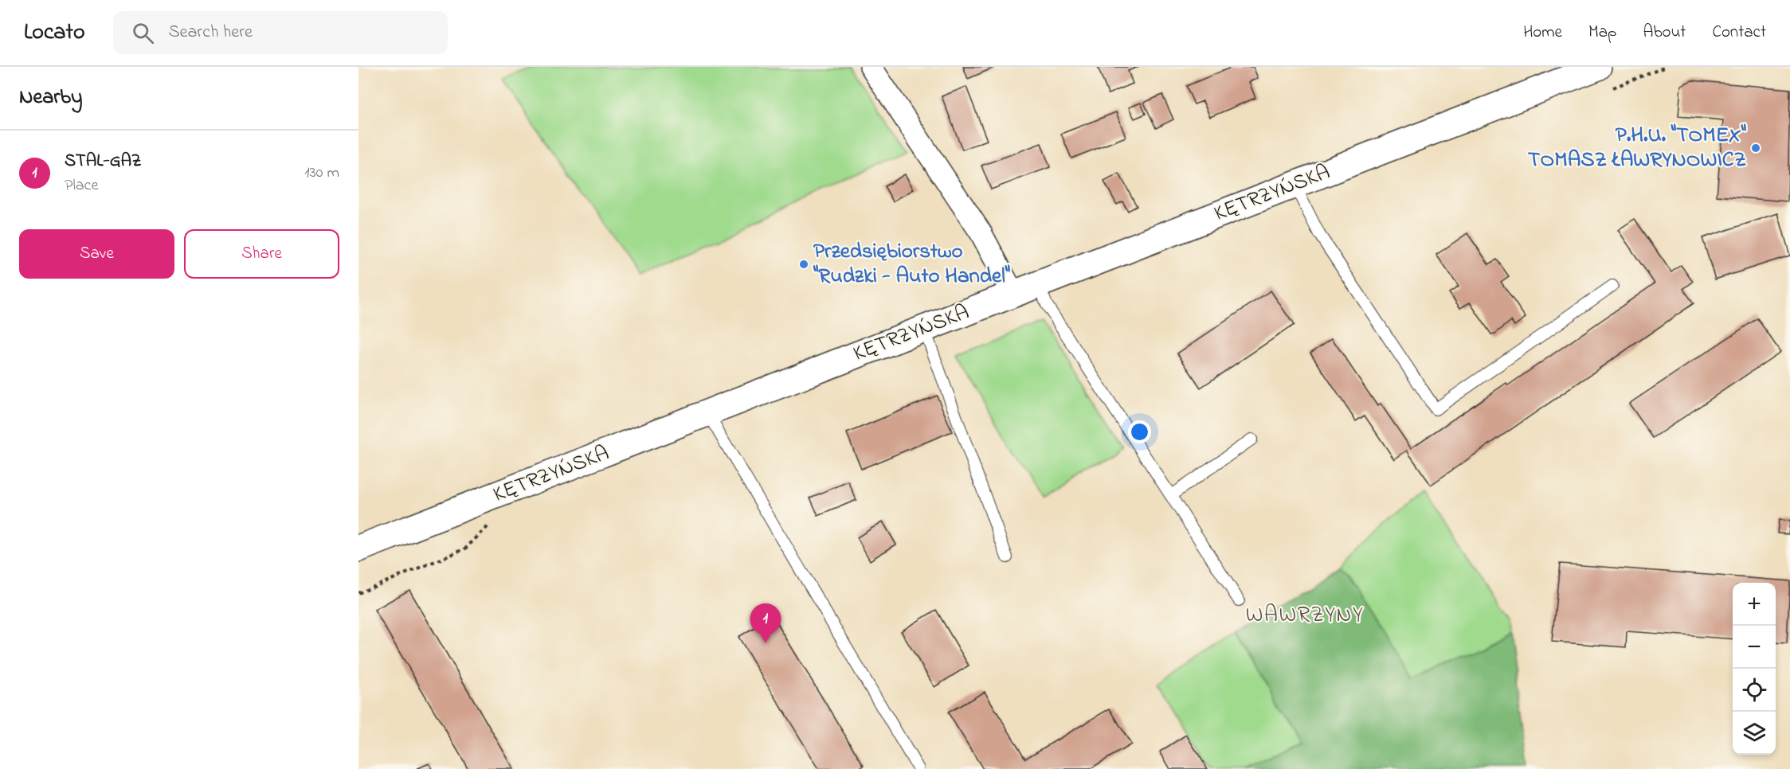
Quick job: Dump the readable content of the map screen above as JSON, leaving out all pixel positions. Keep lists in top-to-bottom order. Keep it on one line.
{"streets":{"main road":["KĘTRZYŃSKA"]},"districts":["WAWRZYNY"],"places":["P.H.U. \"TOMEX\" TOMASZ ŁAWRYNOWICZ","Przedsiębiorstwo \"Rudzki - Auto Handel\""],"page":{"header":"Locato","search":"Search here","nav":["Home","Map","About","Contact"],"heading":"Nearby","list":[{"mark":"1","name":"STAL-GAZ","note":"Place","value":"130 m"}],"buttons":["Save","Share"],"map_buttons":["+","−"],"pins":"1"}}
